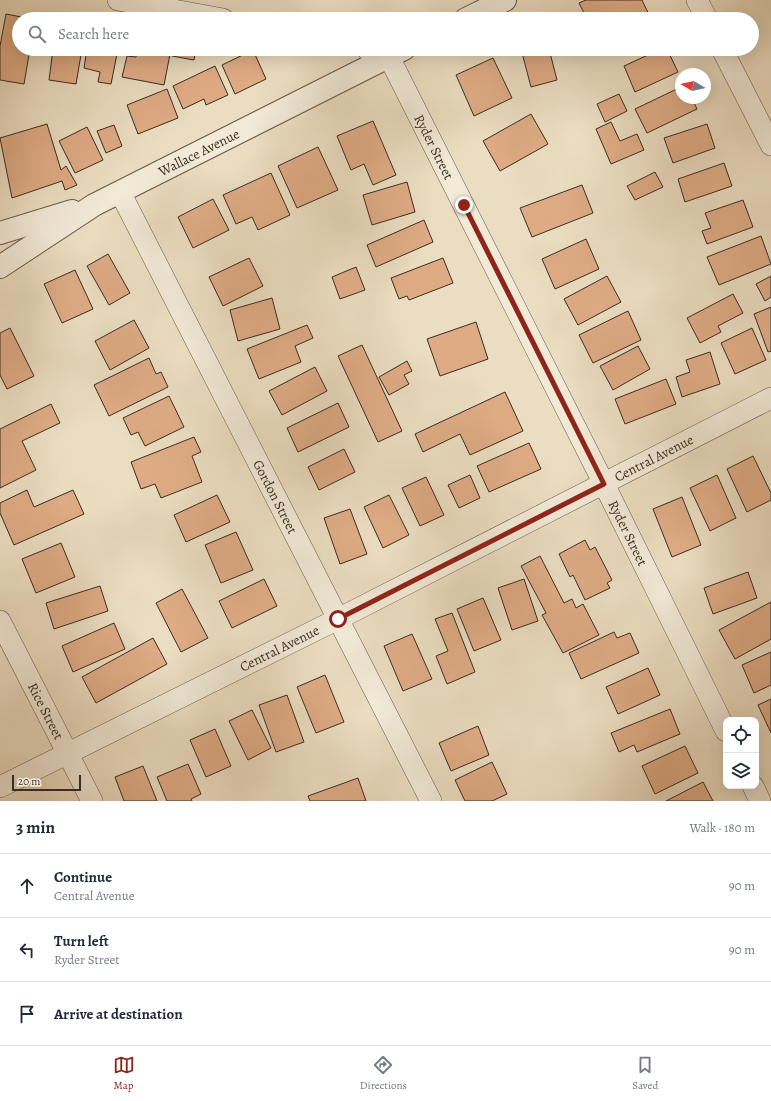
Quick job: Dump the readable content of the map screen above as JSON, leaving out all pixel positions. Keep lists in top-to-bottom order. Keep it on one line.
{"streets":{"street":["Ryder Street","Wallace Avenue","Central Avenue","Gordon Street","Rice Street"]},"crossings":[["Ryder Street","Central Avenue"],["Wallace Avenue","Gordon Street"],["Central Avenue","Gordon Street"],["Central Avenue","Rice Street"]],"scale_bar":"20 m","north":"left","page":{"search":"Search here","scale":"20 m","heading":["3 min","Walk · 180 m"],"list":[["Continue","Central Avenue","90 m"],["Turn left","Ryder Street","90 m"],"Arrive at destination"],"nav":["Map","Directions","Saved"]}}
